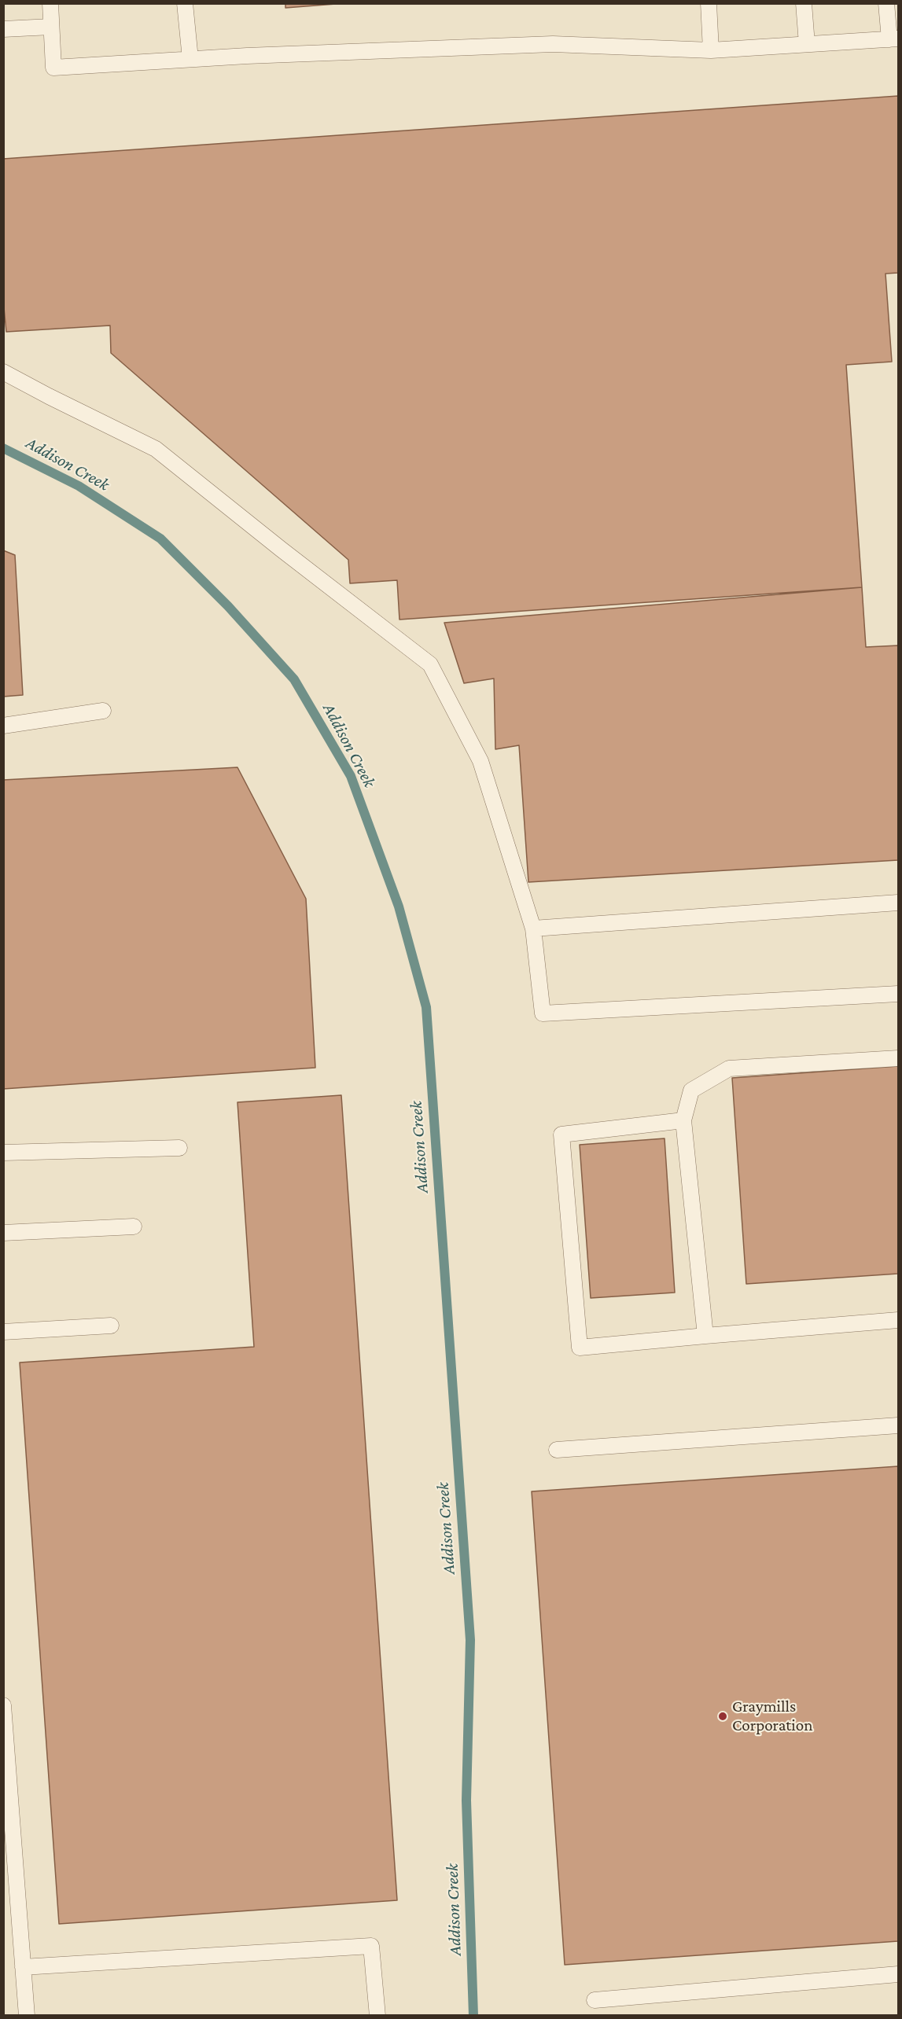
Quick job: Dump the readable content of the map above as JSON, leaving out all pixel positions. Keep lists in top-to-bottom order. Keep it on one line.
{"water":["Addison Creek"],"places":["Graymills Corporation"]}
